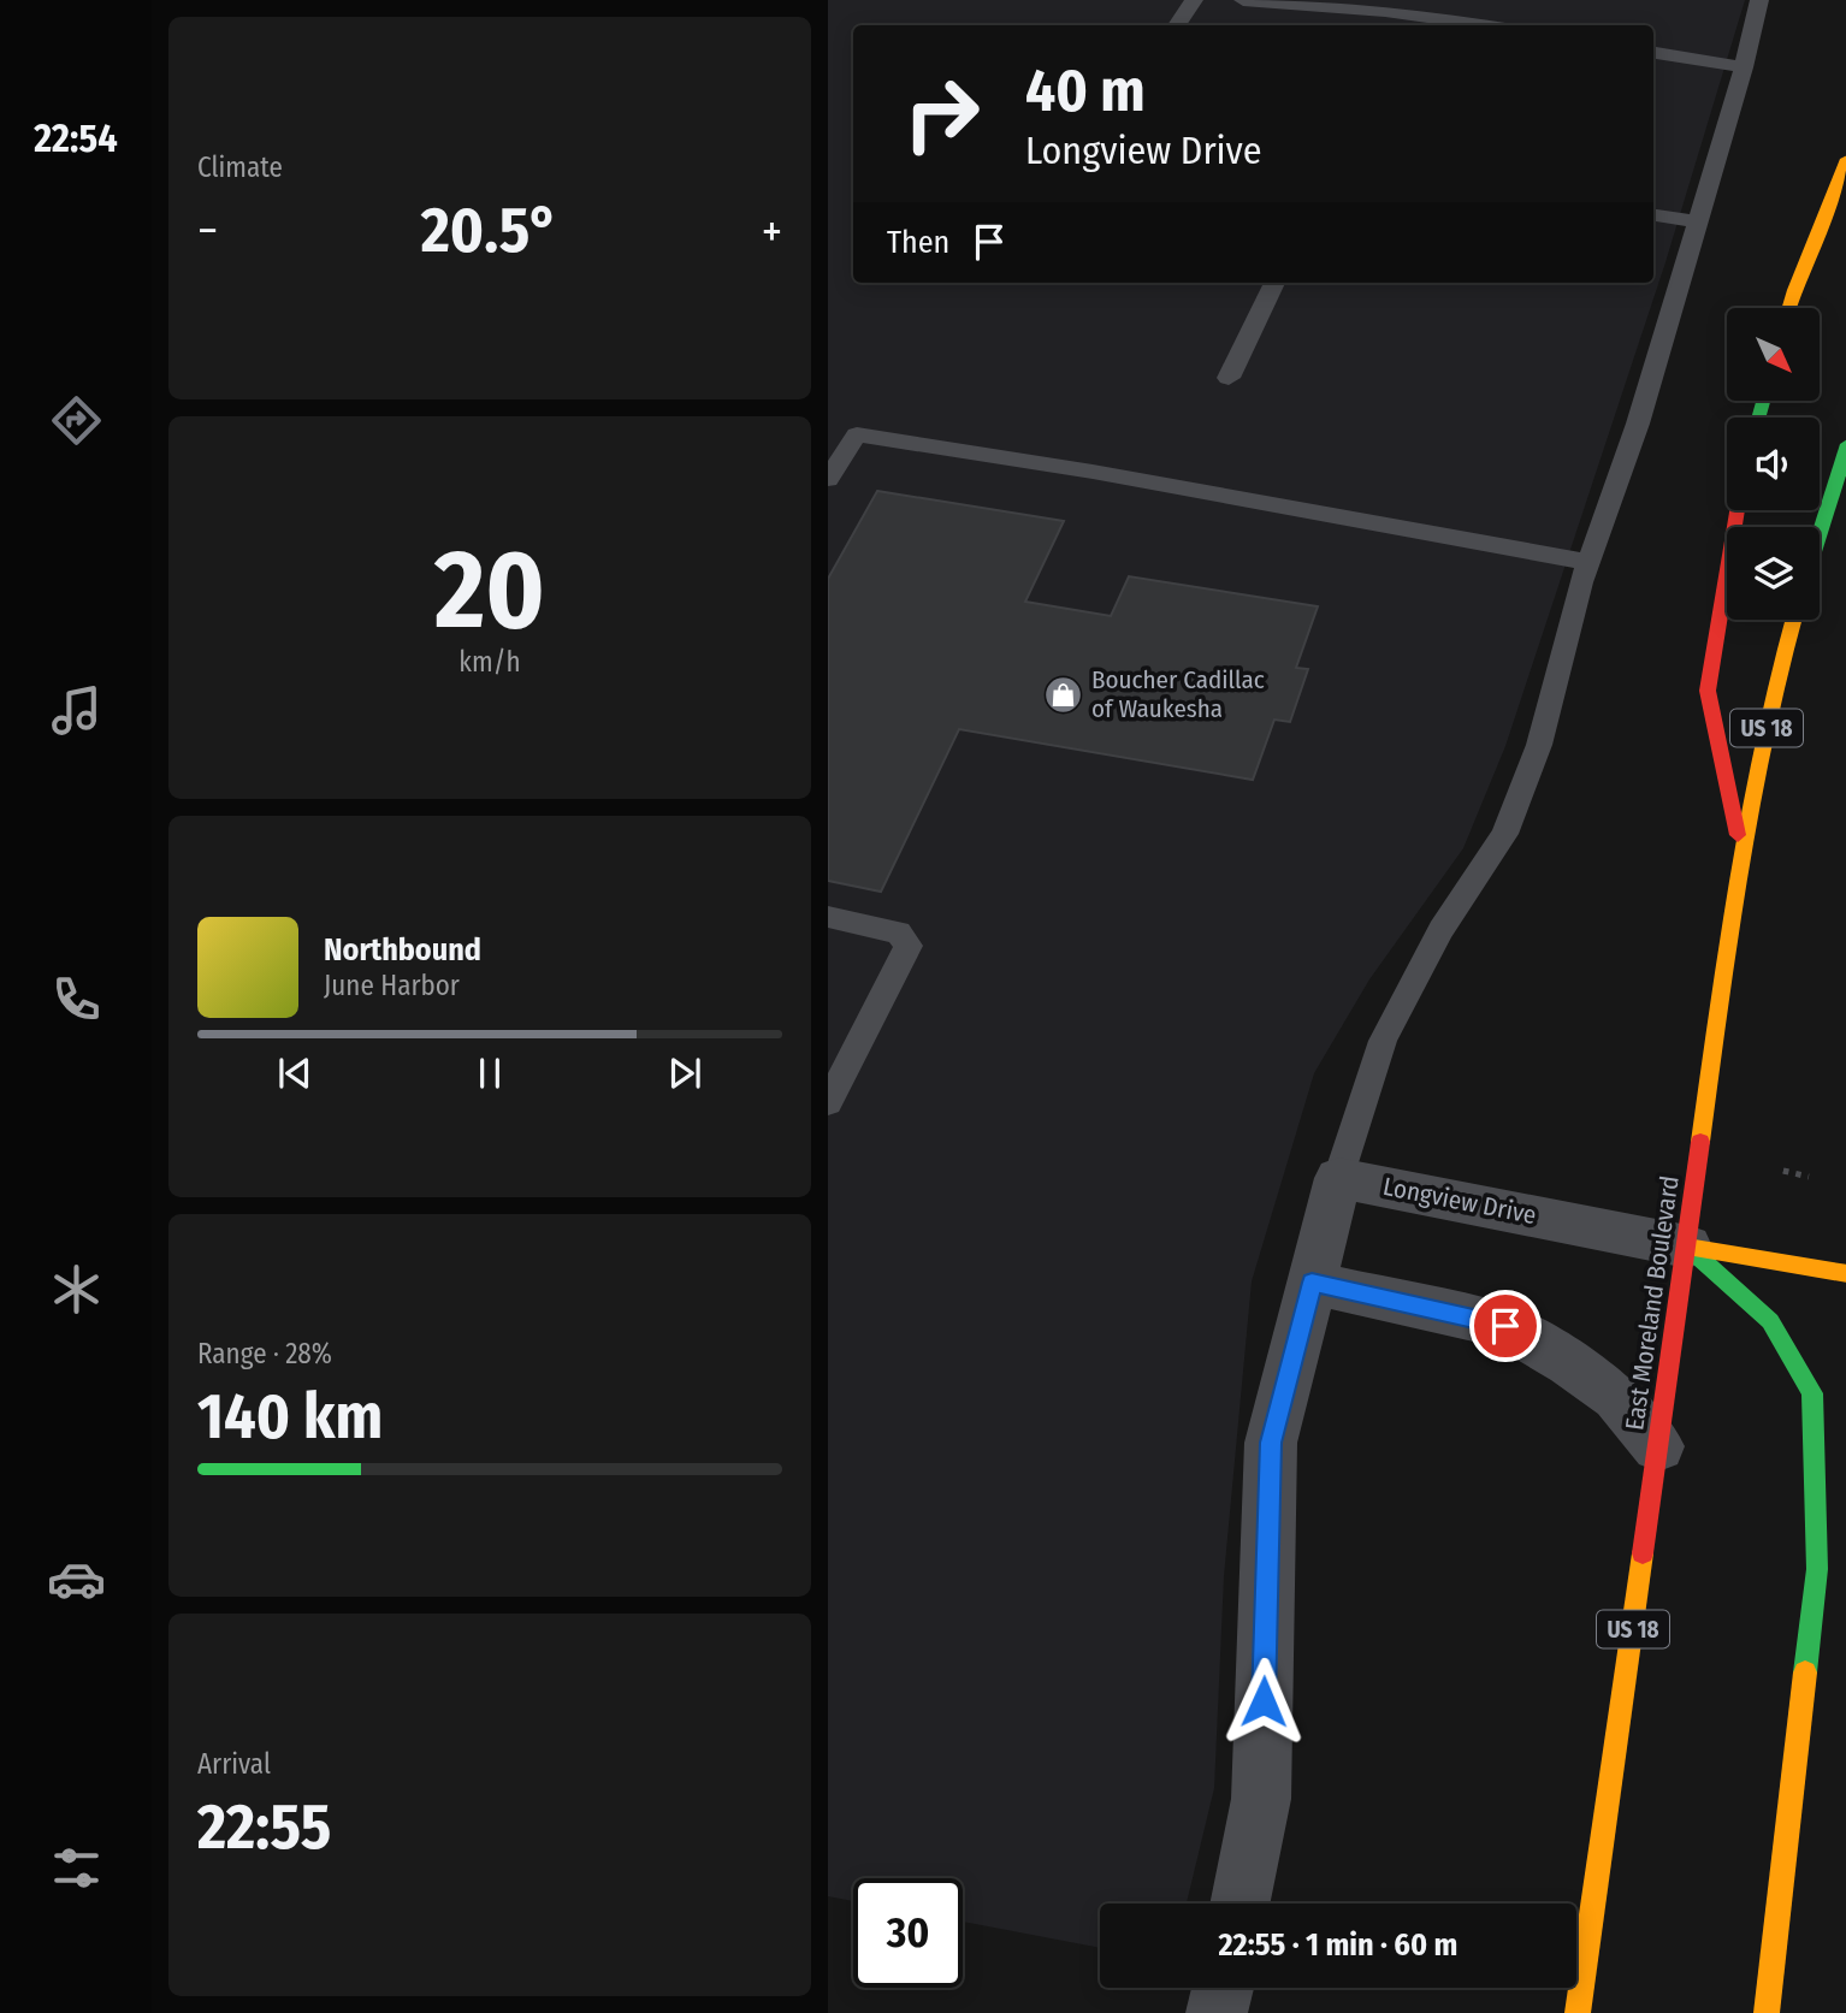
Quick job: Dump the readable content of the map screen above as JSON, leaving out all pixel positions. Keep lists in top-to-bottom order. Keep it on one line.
{"streets":{"main road":["US 18","East Moreland Boulevard"],"street":["Longview Drive"]},"crossings":[["Longview Drive","East Moreland Boulevard"]],"places":{"shop":["Boucher Cadillac of Waukesha"]},"north":"bottom right","page":{"tabs":"22:54","tile":["Climate",["20","km/h"],["Range · 28%","140 km"],["Arrival","22:55"]],"turn":["40 m","Longview Drive"],"heat":["−","20.5°","+"],"then":"Then","song":["Northbound","June Harbor"],"limit":"30","trip":"22:55 · 1 min · 60 m"}}
